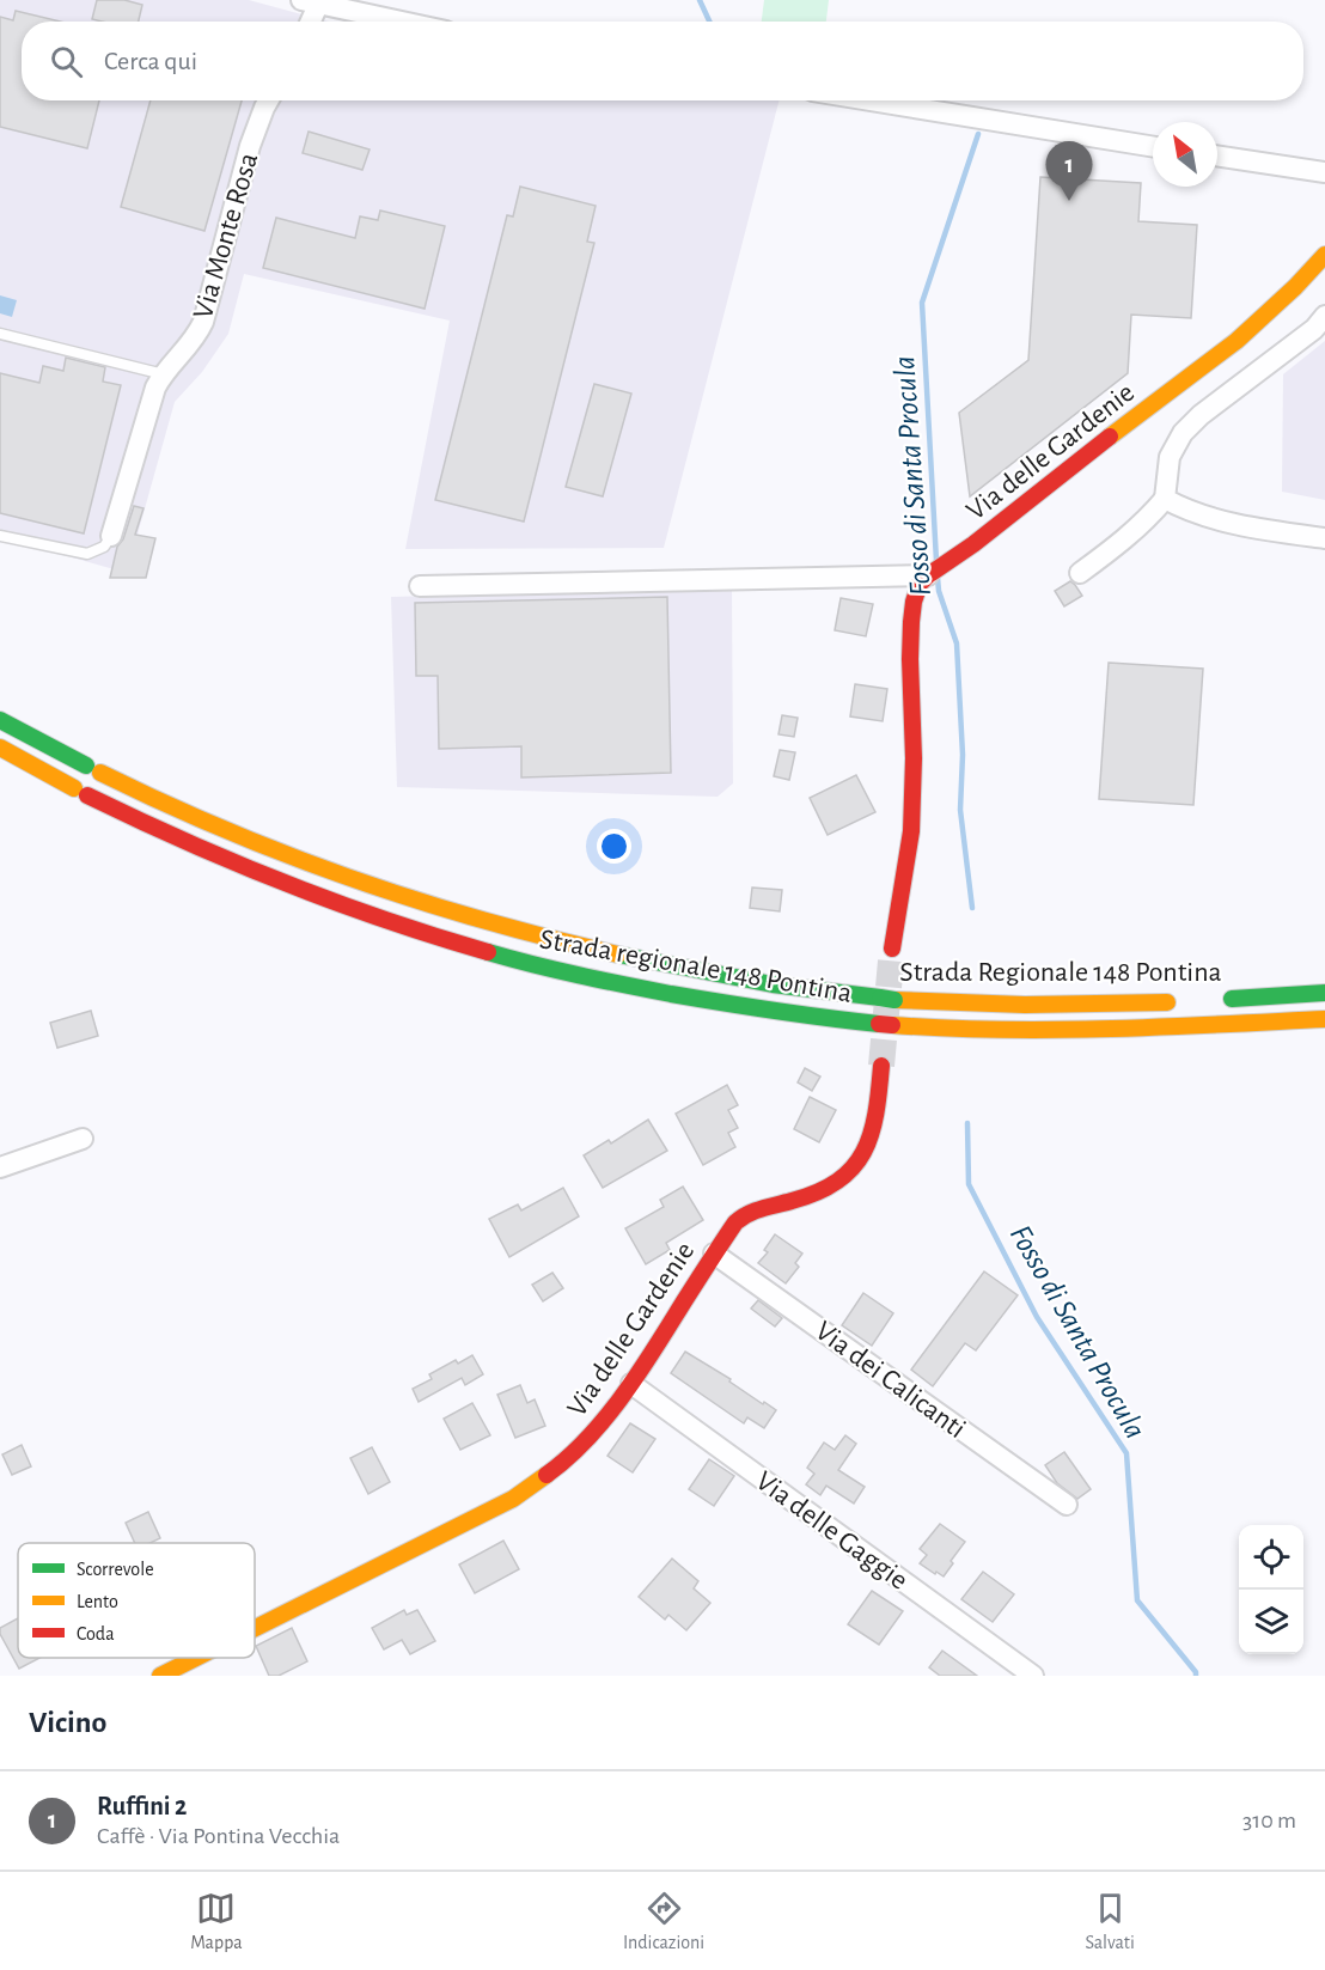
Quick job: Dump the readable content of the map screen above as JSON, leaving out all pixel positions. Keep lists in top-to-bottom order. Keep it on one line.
{"streets":{"main road":["Via delle Gardenie","Strada regionale 148 Pontina","Strada Regionale 148 Pontina"],"street":["Via Monte Rosa","Via dei Calicanti","Via delle Gaggie"]},"crossings":[["Via delle Gardenie","Via dei Calicanti"],["Via delle Gardenie","Via delle Gaggie"]],"water":["Fosso di Santa Procula"],"legend":["Scorrevole","Lento","Coda"],"north":"top left","page":{"search":"Cerca qui","pins":"1","heading":"Vicino","list":[{"mark":"1","name":"Ruffini 2","note":"Caffè · Via Pontina Vecchia","value":"310 m"}],"nav":["Mappa","Indicazioni","Salvati"]}}
